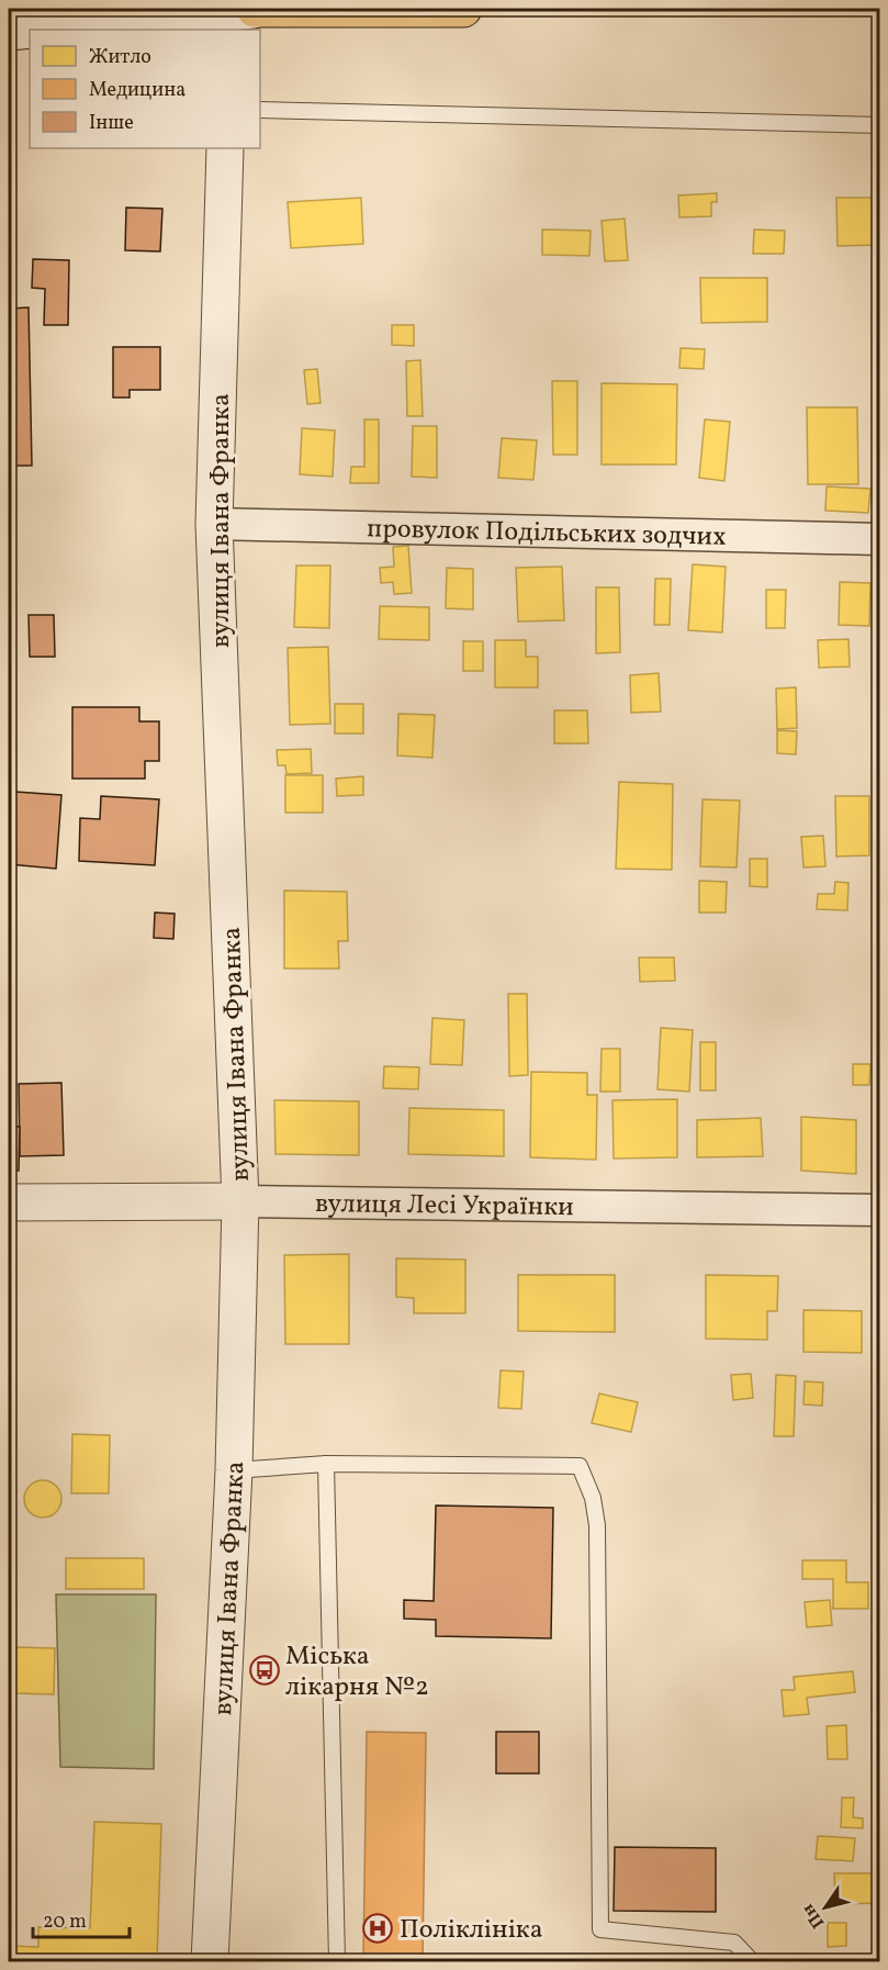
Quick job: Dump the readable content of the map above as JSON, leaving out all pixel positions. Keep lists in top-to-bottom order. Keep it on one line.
{"streets":{"street":["вулиця Івана Франка","провулок Подільських зодчих","вулиця Лесі Українки"]},"crossings":[["вулиця Івана Франка","провулок Подільських зодчих"],["вулиця Івана Франка","вулиця Лесі Українки"]],"places":{"bus stop":["Міська лікарня №2"],"hospital":["Поліклініка"]},"legend":["Житло","Медицина","Інше"],"scale_bar":"20 m","north":"bottom left"}
